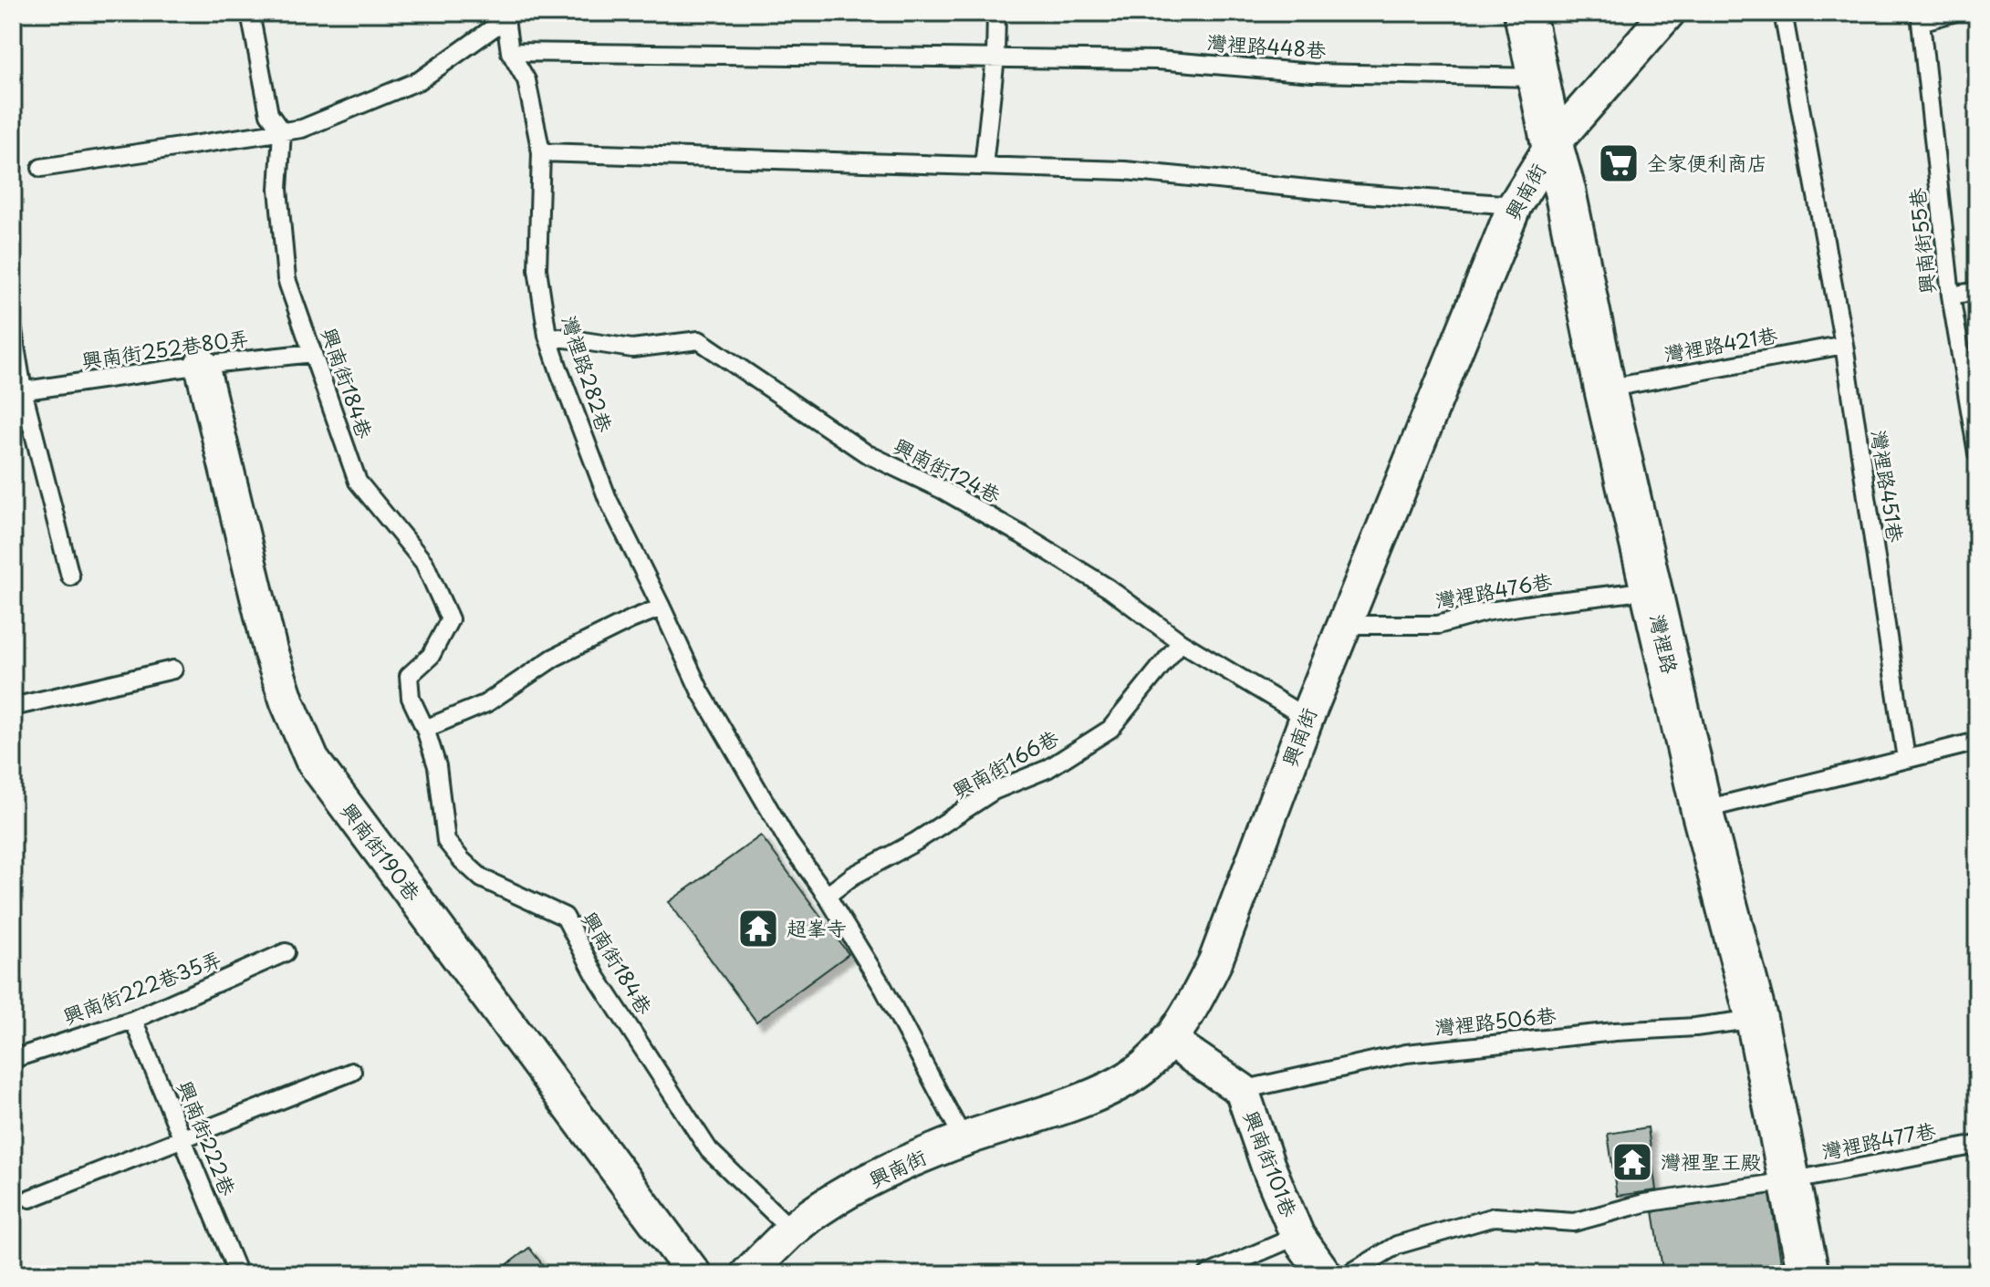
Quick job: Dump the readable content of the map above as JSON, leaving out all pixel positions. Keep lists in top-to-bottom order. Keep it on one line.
{"streets":{"street":["興南街","灣裡路","興南街190巷","興南街101巷"],"lane":["灣裡路448巷","興南街55巷","灣裡路421巷","興南街252巷80弄","灣裡路282巷","興南街184巷","興南街124巷","灣裡路451巷","灣裡路476巷","興南街166巷","興南街222巷35弄","灣裡路506巷","興南街222巷","灣裡路477巷"]},"crossings":[["灣裡路448巷","灣裡路282巷"],["灣裡路448巷","灣裡路"],["興南街","興南街184巷"],["興南街","興南街124巷"],["興南街","灣裡路476巷"],["興南街","灣裡路"],["興南街","興南街101巷"],["灣裡路421巷","灣裡路451巷"],["灣裡路421巷","灣裡路"],["興南街252巷80弄","興南街184巷"],["興南街252巷80弄","興南街190巷"],["灣裡路282巷","興南街124巷"],["興南街124巷","興南街166巷"],["灣裡路476巷","灣裡路"],["灣裡路","灣裡路506巷"],["灣裡路","灣裡路477巷"],["興南街222巷35弄","興南街222巷"],["灣裡路506巷","興南街101巷"]],"places":{"supermarket":["全家便利商店"],"temple":["超峯寺","灣裡聖王殿"]}}
